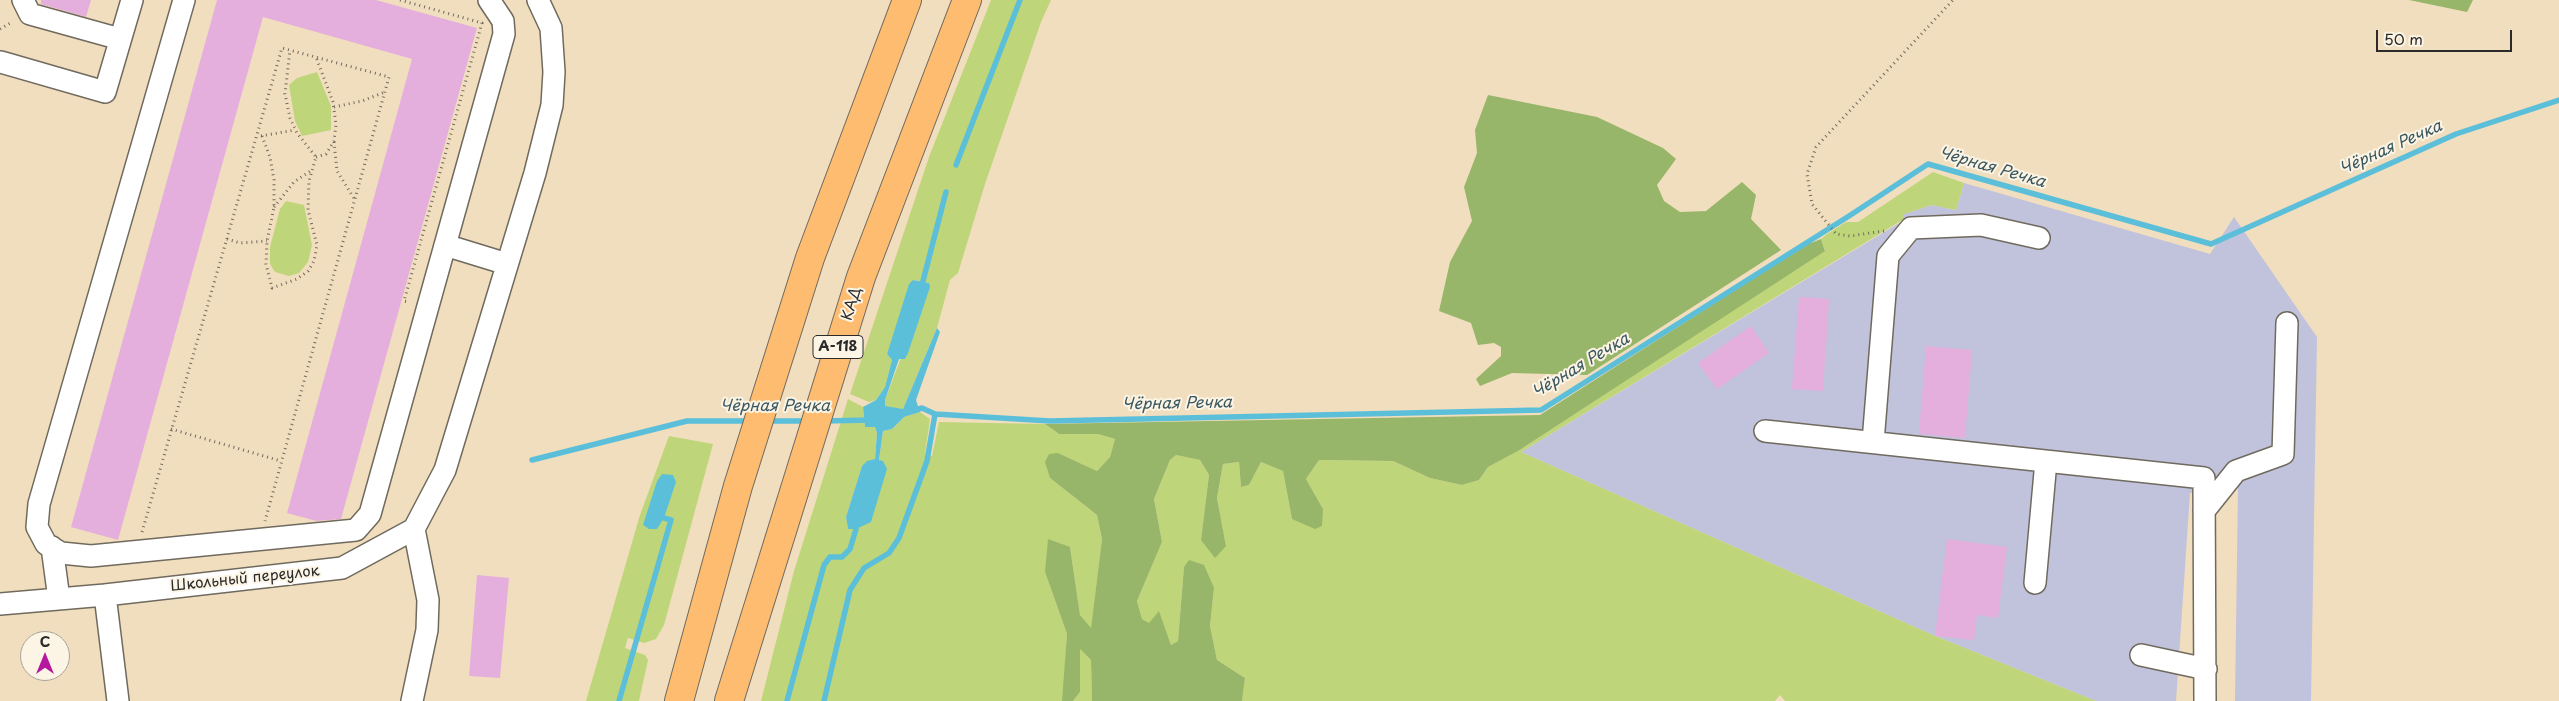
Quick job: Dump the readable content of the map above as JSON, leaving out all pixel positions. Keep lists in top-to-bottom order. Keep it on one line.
{"streets":{"highway":["КАД","А-118"],"street":["Школьный переулок"]},"water":["Чёрная Речка"],"scale_bar":"50 m","north":"top"}
